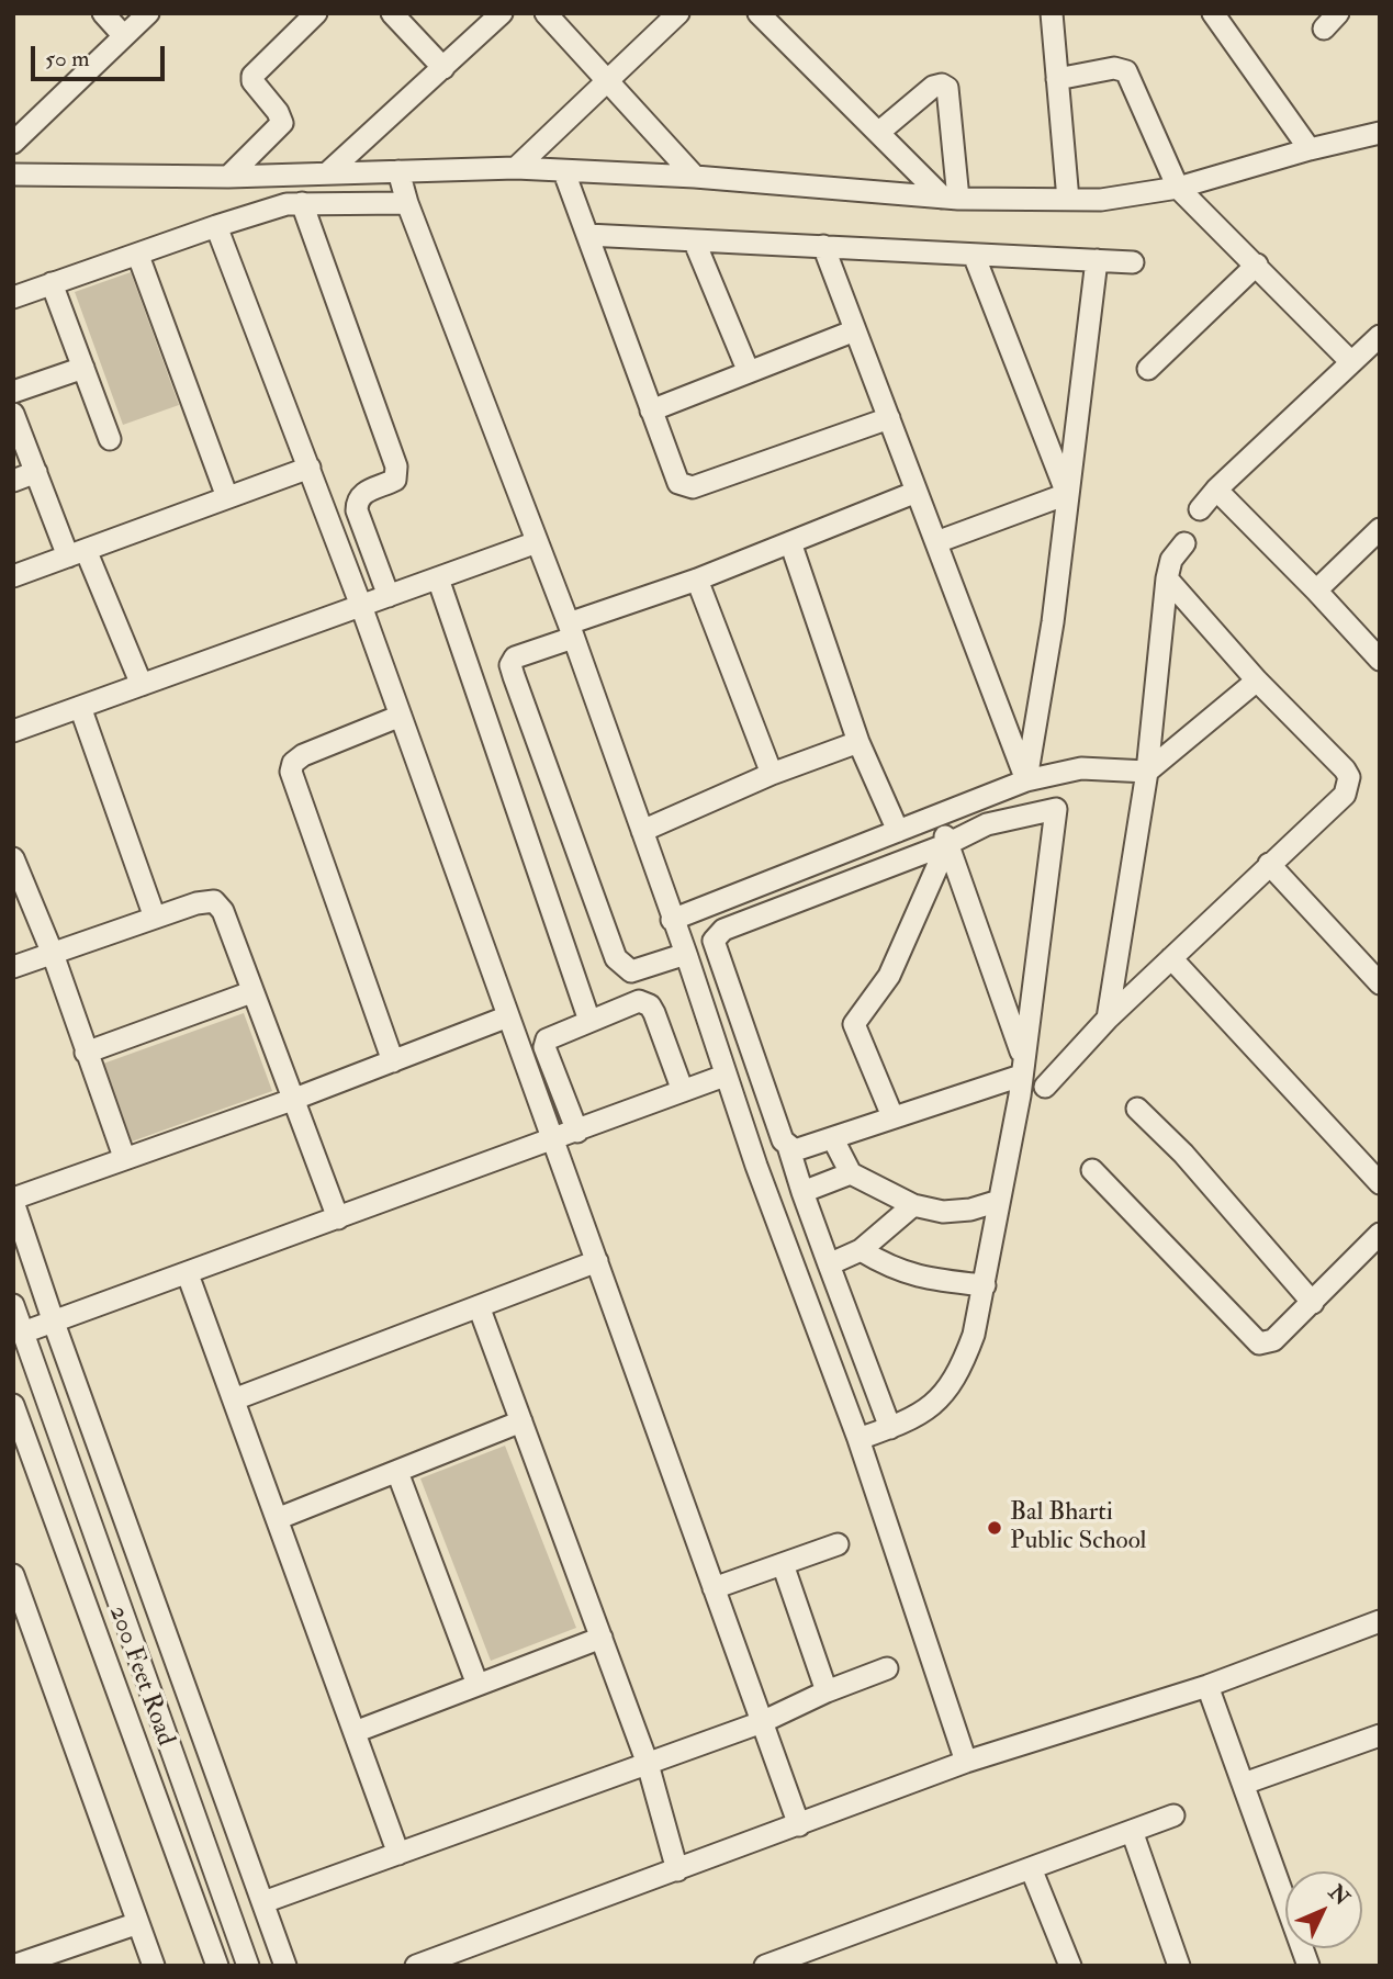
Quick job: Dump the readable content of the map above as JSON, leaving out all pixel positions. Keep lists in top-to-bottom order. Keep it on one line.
{"streets":{"street":["200 Feet Road"]},"places":["Bal Bharti Public School"],"scale_bar":"50 m","north":"top right"}
